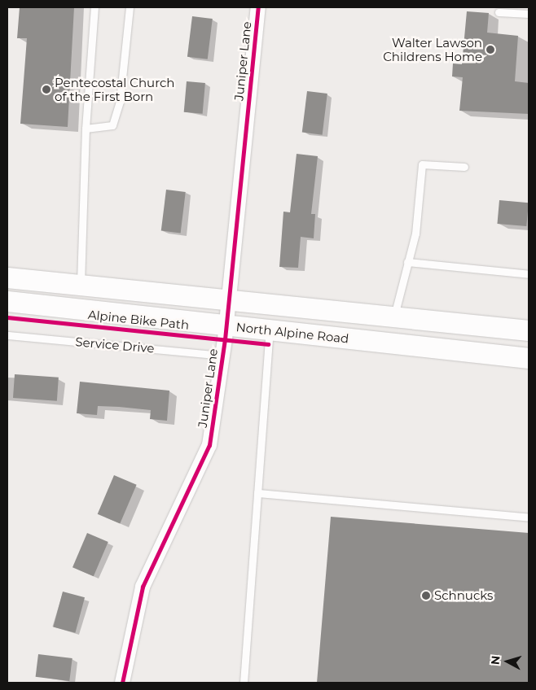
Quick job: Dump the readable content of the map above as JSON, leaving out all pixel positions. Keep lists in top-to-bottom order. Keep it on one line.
{"streets":{"main road":["North Alpine Road"],"street":["Juniper Lane"],"lane":["Service Drive"],"cycle path":["Alpine Bike Path"]},"crossings":[["Juniper Lane","North Alpine Road"],["Juniper Lane","Service Drive"]],"places":["Walter Lawson Childrens Home","Pentecostal Church of the First Born","Schnucks"],"north":"left"}
